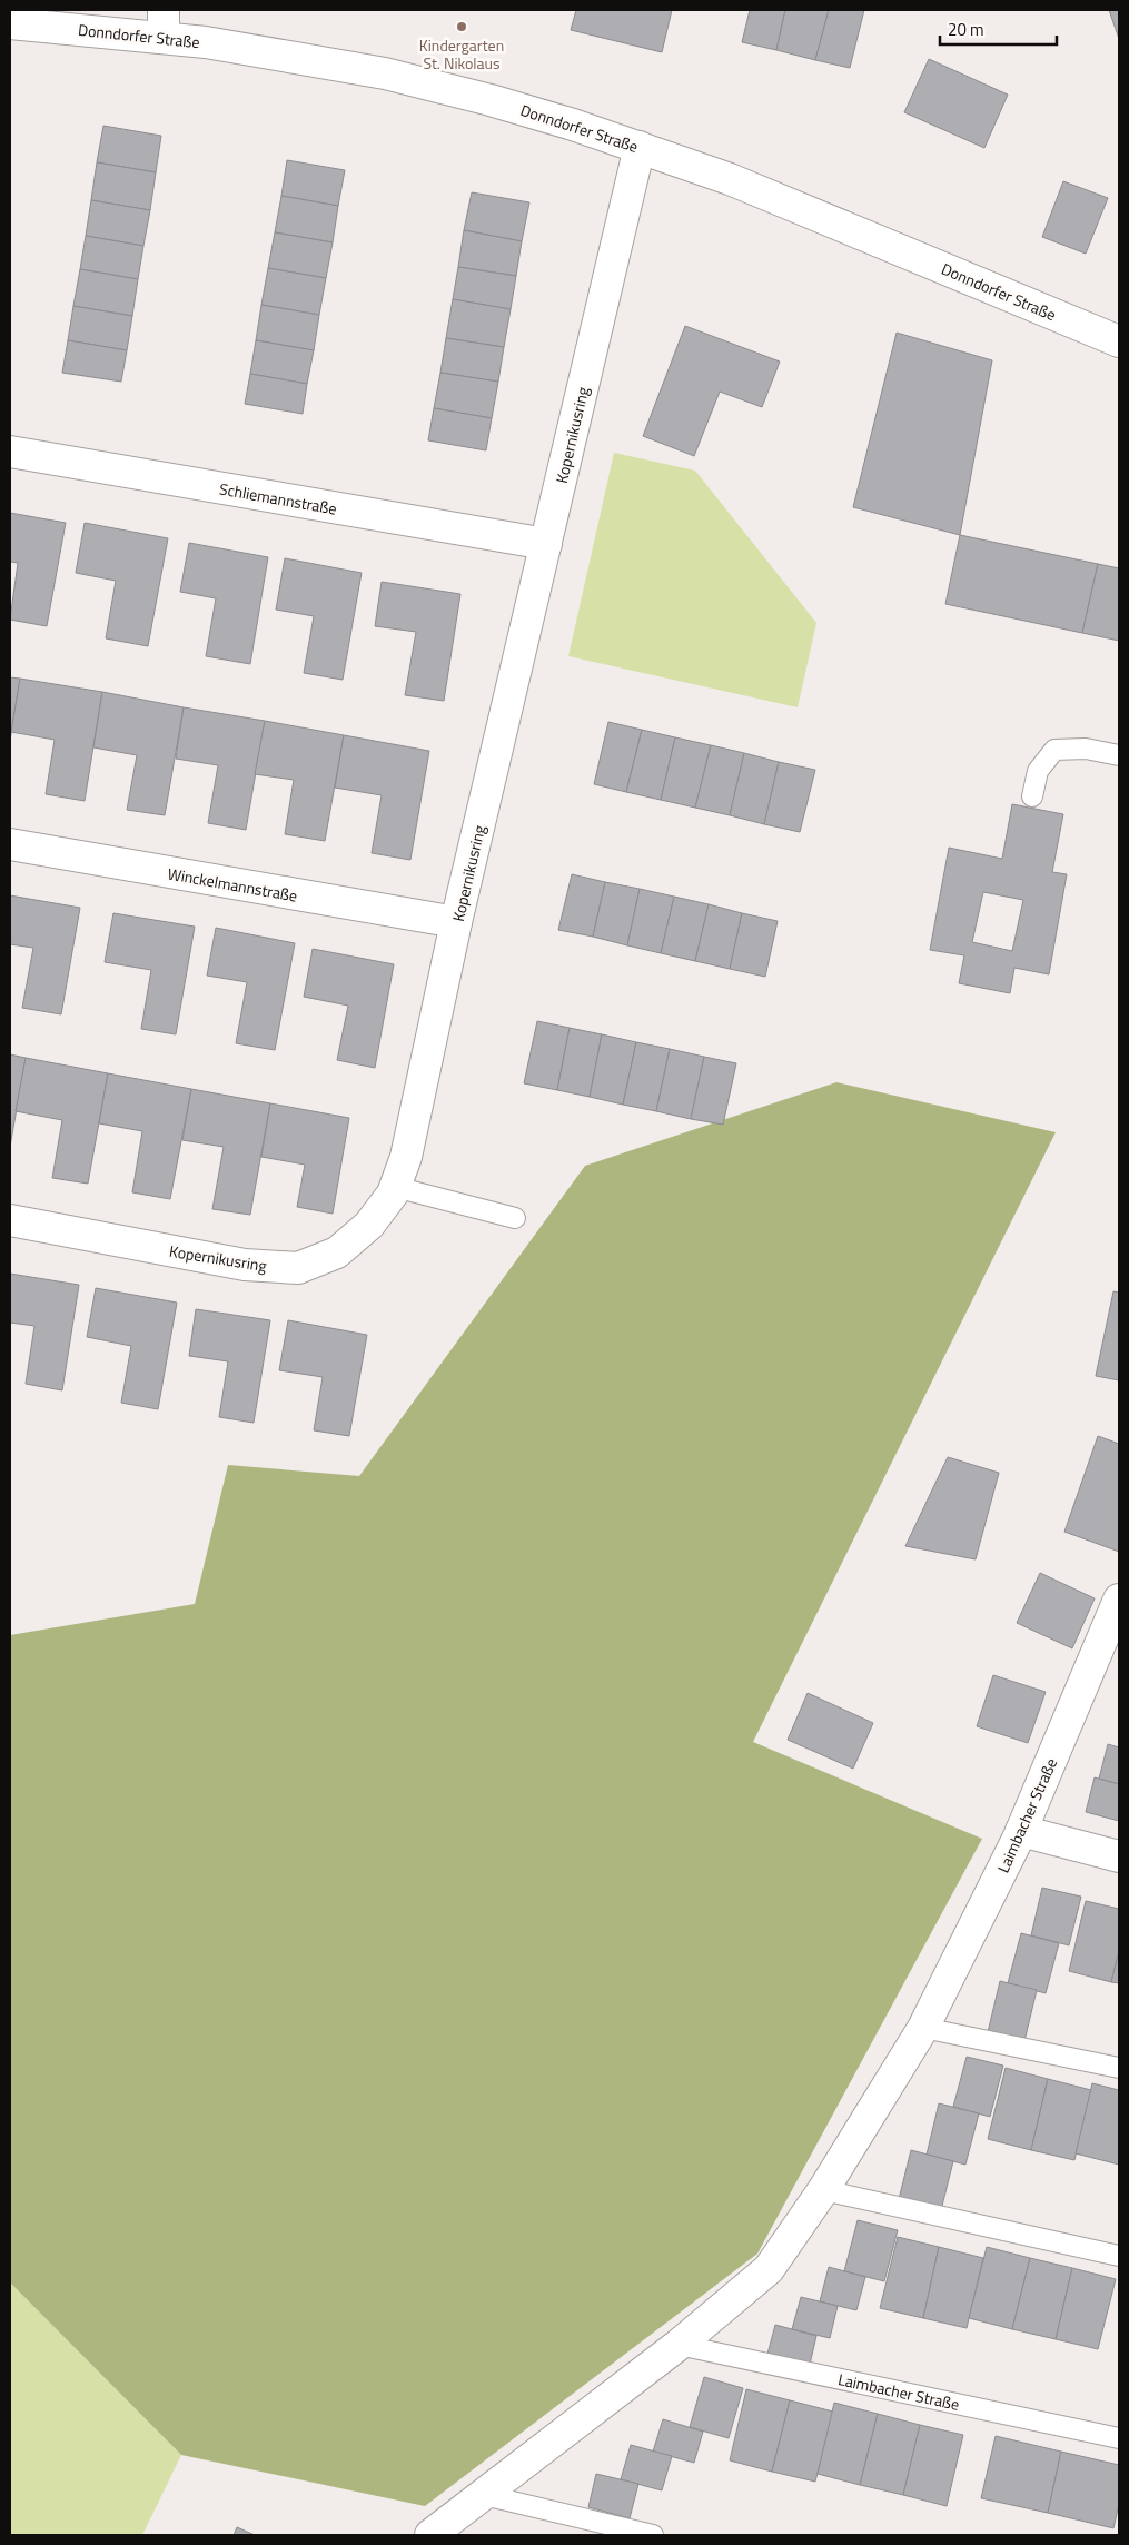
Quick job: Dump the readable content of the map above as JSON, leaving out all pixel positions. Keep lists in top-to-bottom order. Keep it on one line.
{"streets":{"street":["Donndorfer Straße","Kopernikusring","Schliemannstraße","Winckelmannstraße","Laimbacher Straße"]},"crossings":[["Donndorfer Straße","Kopernikusring"],["Kopernikusring","Schliemannstraße"],["Kopernikusring","Winckelmannstraße"]],"places":["Kindergarten St. Nikolaus"],"scale_bar":"20 m"}
